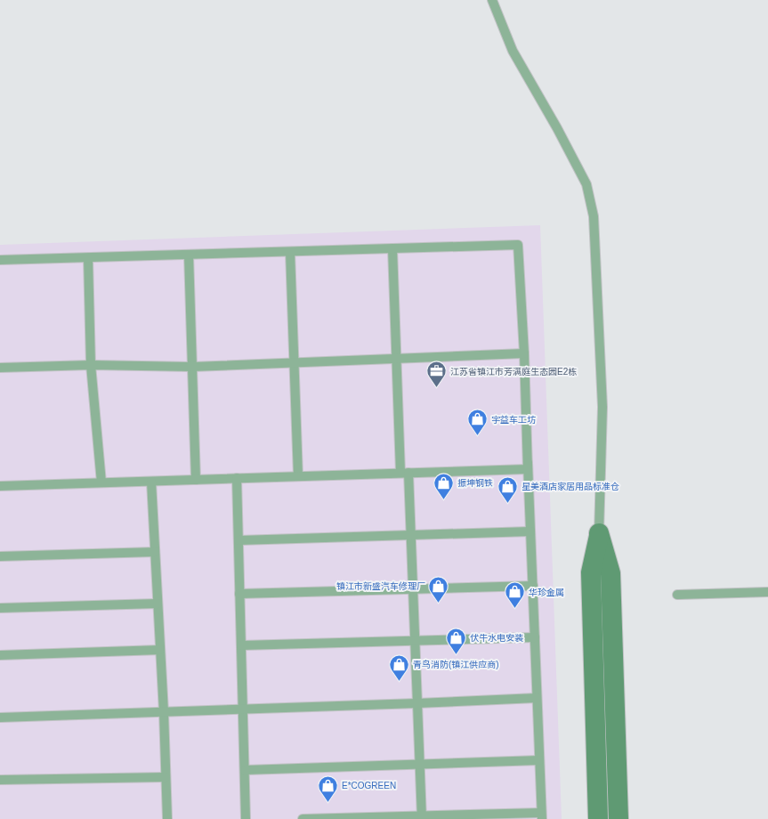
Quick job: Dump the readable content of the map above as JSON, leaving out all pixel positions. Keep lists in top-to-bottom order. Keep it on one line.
{"places":{"office":["江苏省镇江市芳满庭生态园E2栋"],"shop":["宇益车工坊","振坤钢铁","星美酒店家居用品标准仓","镇江市新盛汽车修理厂","华珍金属","伏牛水电安装","青鸟消防(镇江供应商)","E*COGREEN"]}}
